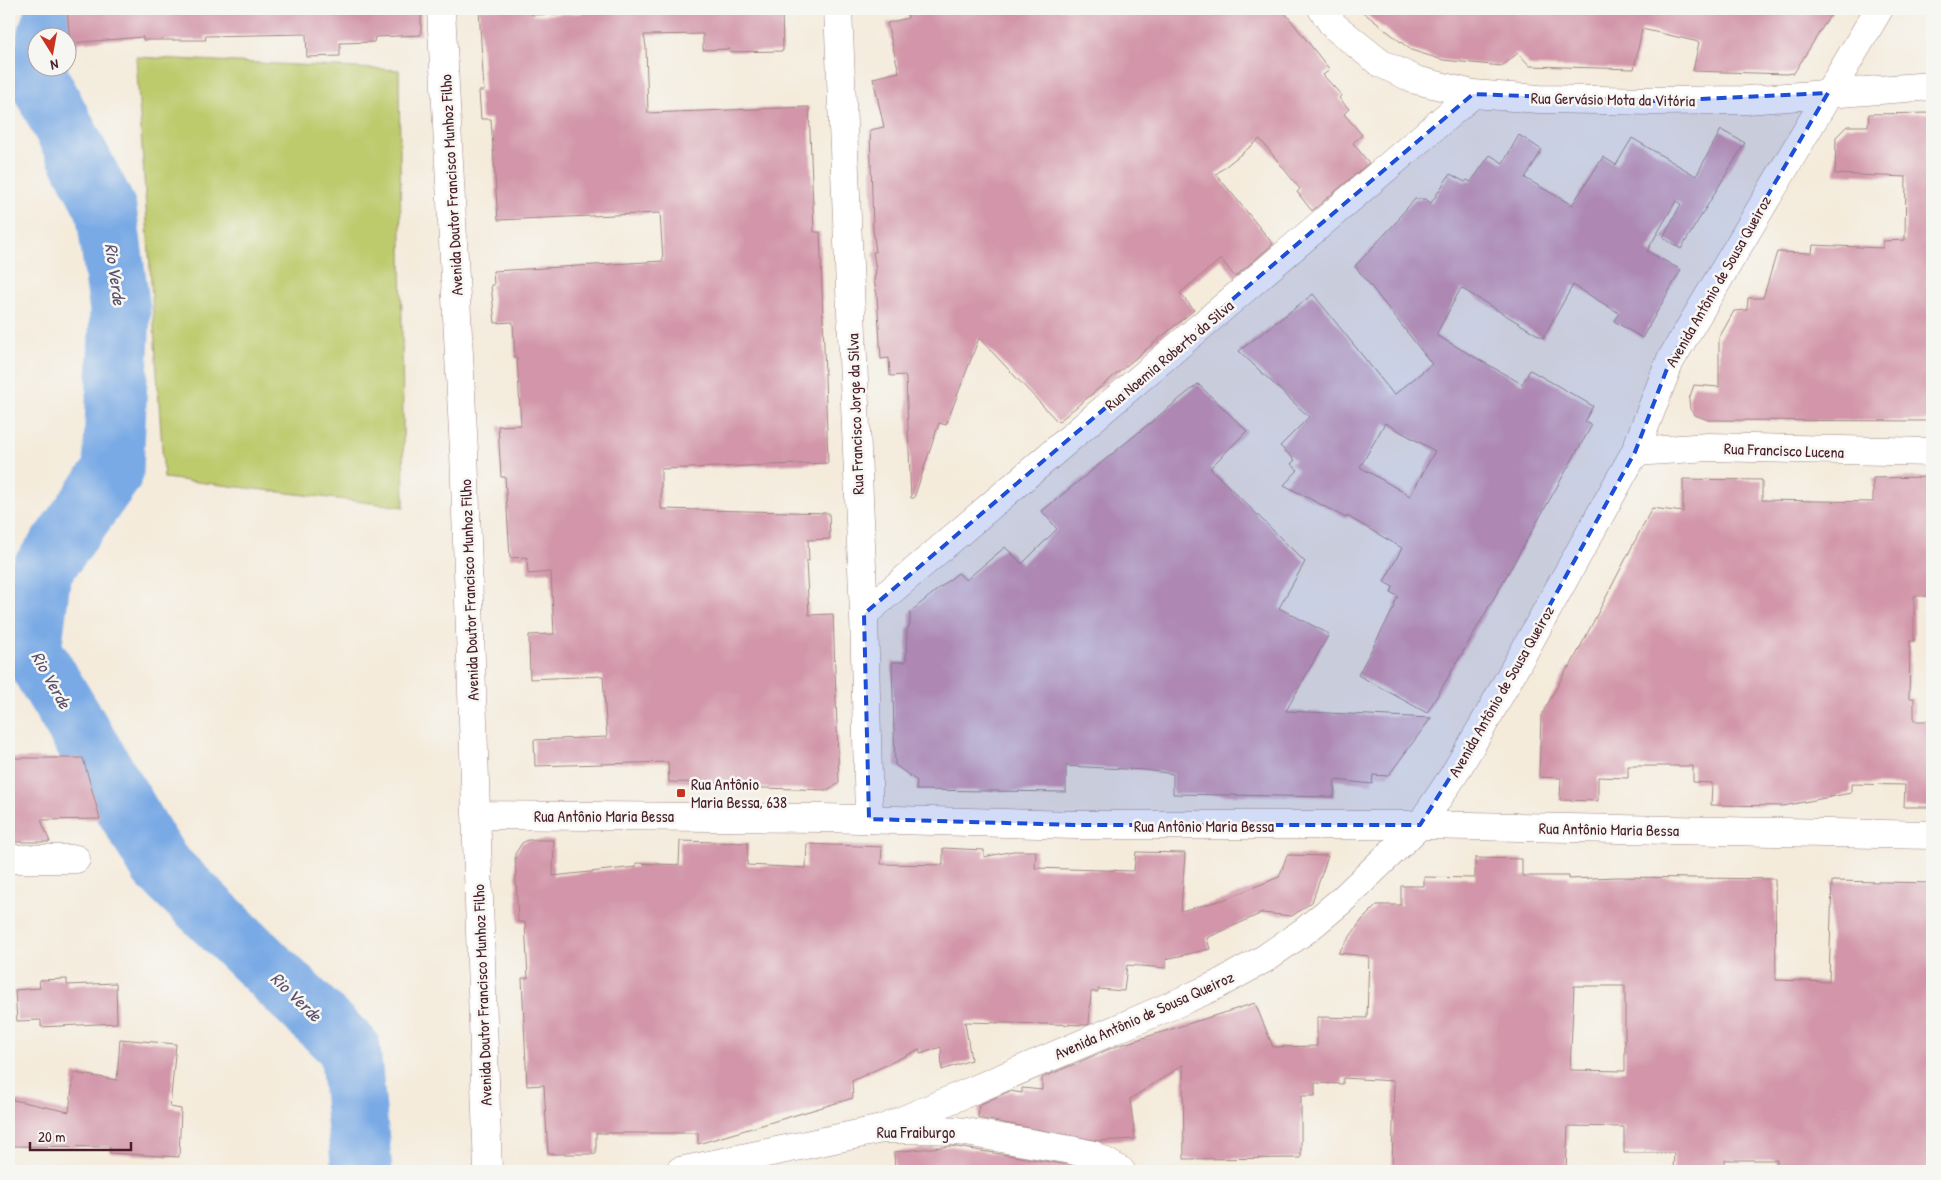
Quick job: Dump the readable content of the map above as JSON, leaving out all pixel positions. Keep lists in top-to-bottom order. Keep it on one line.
{"streets":{"street":["Rua Gervásio Mota da Vitória","Avenida Doutor Francisco Munhoz Filho","Avenida Antônio de Sousa Queiroz","Rua Noemia Roberto da Silva","Rua Francisco Jorge da Silva","Rua Francisco Lucena","Rua Antônio Maria Bessa","Rua Fraiburgo"]},"crossings":[["Rua Gervásio Mota da Vitória","Avenida Antônio de Sousa Queiroz"],["Rua Gervásio Mota da Vitória","Rua Noemia Roberto da Silva"],["Avenida Doutor Francisco Munhoz Filho","Rua Antônio Maria Bessa"],["Avenida Antônio de Sousa Queiroz","Rua Francisco Lucena"],["Avenida Antônio de Sousa Queiroz","Rua Antônio Maria Bessa"],["Avenida Antônio de Sousa Queiroz","Rua Fraiburgo"],["Rua Noemia Roberto da Silva","Rua Francisco Jorge da Silva"],["Rua Francisco Jorge da Silva","Rua Antônio Maria Bessa"]],"water":["Rio Verde"],"places":{"transit":["Rua Antônio Maria Bessa, 638"]},"scale_bar":"20 m","north":"bottom"}
